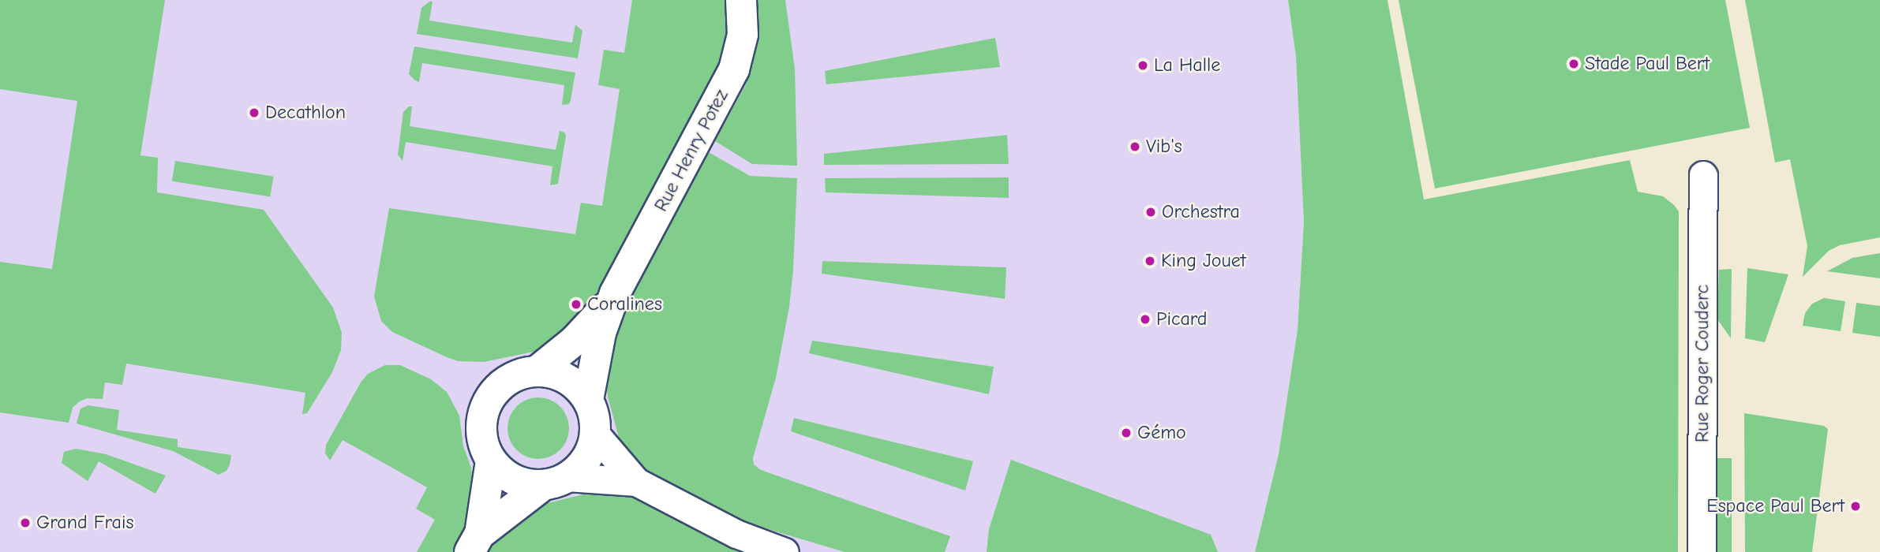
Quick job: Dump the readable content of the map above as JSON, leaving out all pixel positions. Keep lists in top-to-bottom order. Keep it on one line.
{"streets":{"street":["Rue Henry Potez","Rue Roger Couderc"]},"places":["Stade Paul Bert","La Halle","Decathlon","Vib's","Orchestra","King Jouet","Coralines","Picard","Gémo","Espace Paul Bert","Grand Frais"]}
